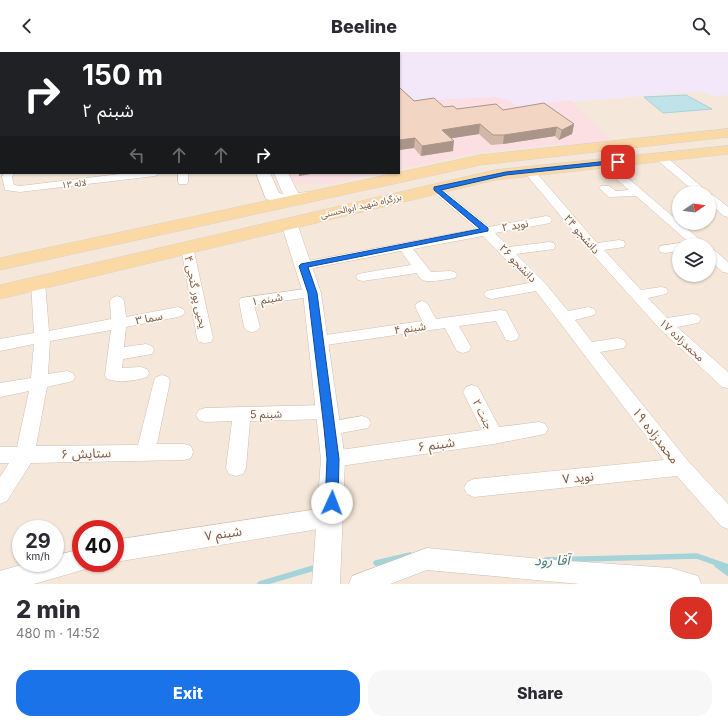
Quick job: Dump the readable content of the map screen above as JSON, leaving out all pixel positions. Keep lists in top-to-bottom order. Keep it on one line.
{"streets":{"main road":["بزرگراه شهید ابوالحسنی"],"street":["لاله ۱۳","نوید ۲","دانشجو ۲۴","دانشجو ۲۶","یحیی پور گنجی ۴","شبنم ۱","سما ۳","شبنم ۴","محمدزاده ۱۷","شبنم 5","جنت ۲","محمدزاده ۱۹","شبنم ۶","ستایش ۶","نوید ۷","شبنم ۷"]},"crossings":[["بزرگراه شهید ابوالحسنی","دانشجو ۲۴"],["بزرگراه شهید ابوالحسنی","دانشجو ۲۶"],["بزرگراه شهید ابوالحسنی","یحیی پور گنجی ۴"],["نوید ۲","دانشجو ۲۶"],["دانشجو ۲۴","محمدزاده ۱۷"],["دانشجو ۲۶","محمدزاده ۱۹"],["جنت ۲","شبنم ۶"],["محمدزاده ۱۹","نوید ۷"]],"water":["آقا رود"],"north":"right","page":{"header":"Beeline","turn":["150 m","شبنم ۲"],"speed":"29 km/h","limit":"40","heading":["2 min","480 m · 14:52"],"buttons":["Exit","Share"]}}
